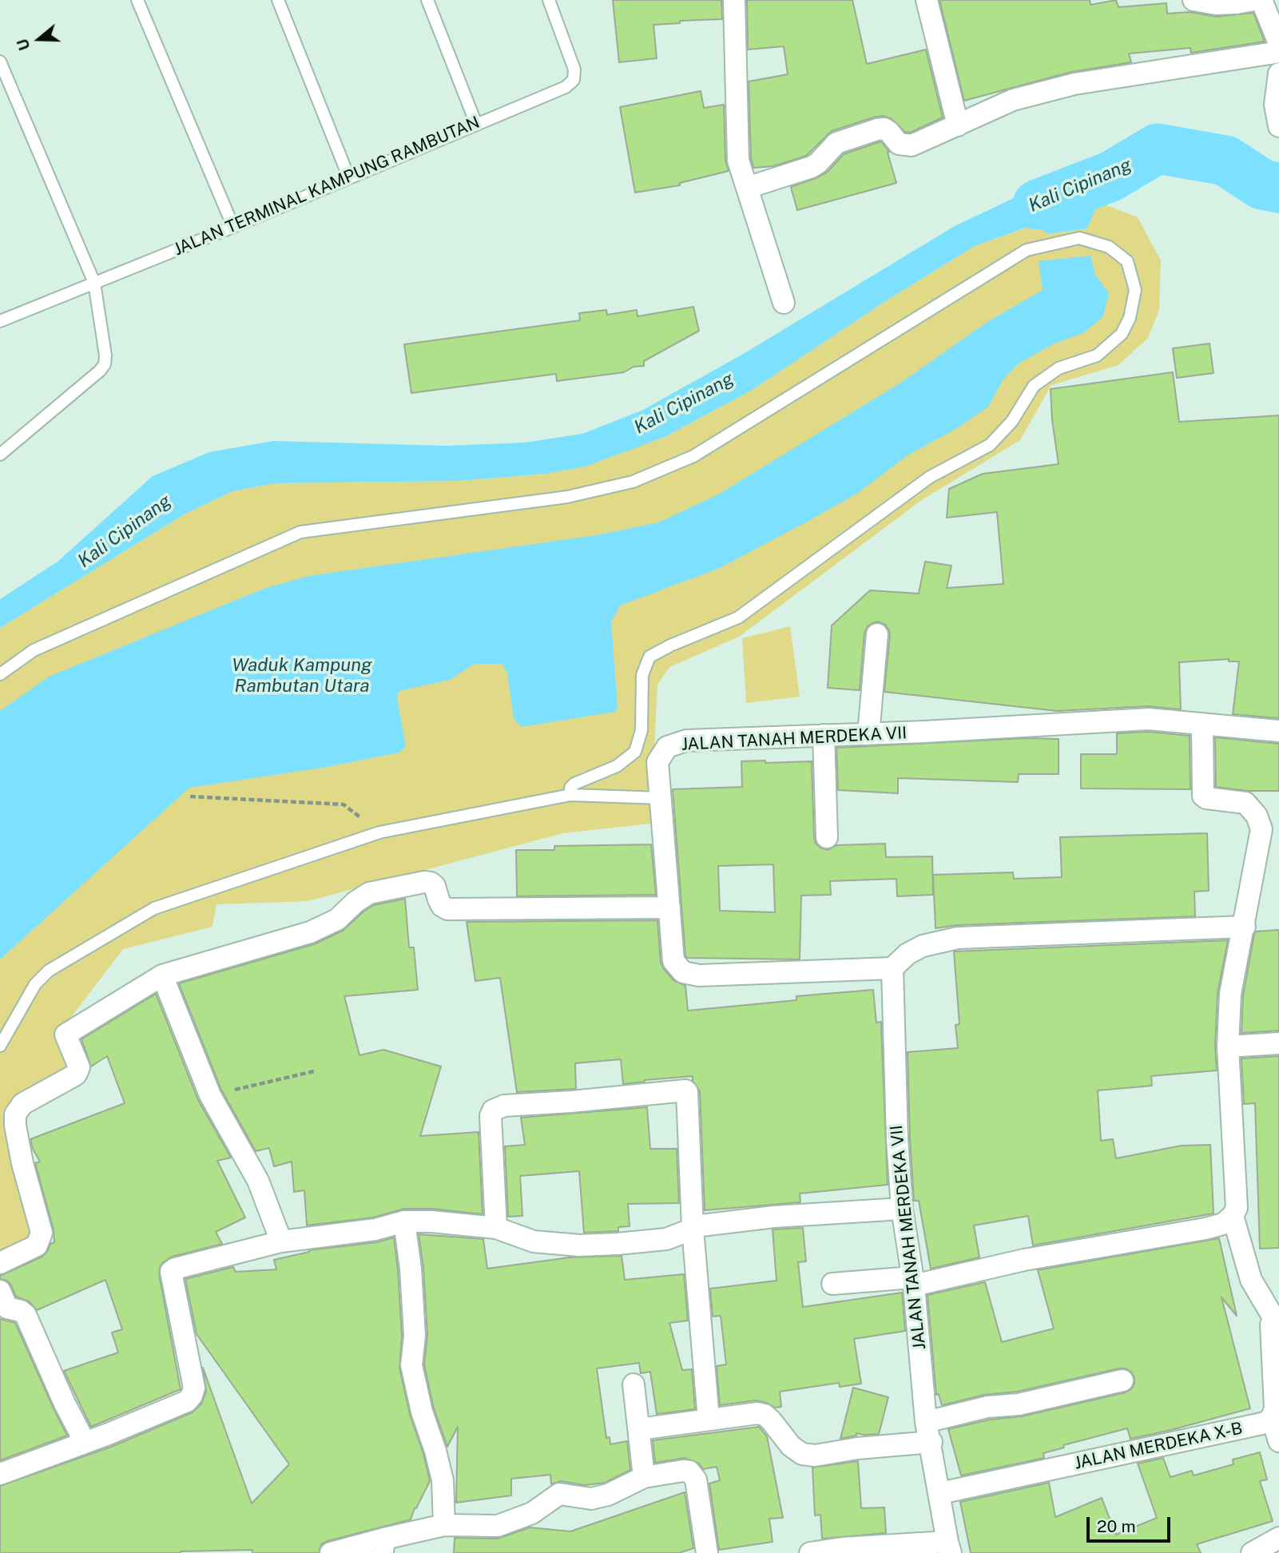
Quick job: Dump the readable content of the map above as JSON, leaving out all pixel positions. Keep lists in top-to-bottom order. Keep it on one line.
{"streets":{"street":["JALAN TANAH MERDEKA VII","JALAN MERDEKA X-B"],"lane":["JALAN TERMINAL KAMPUNG RAMBUTAN"]},"crossings":[["JALAN TANAH MERDEKA VII","JALAN MERDEKA X-B"]],"water":["Kali Cipinang","Waduk Kampung Rambutan Utara"],"scale_bar":"20 m","north":"left"}
